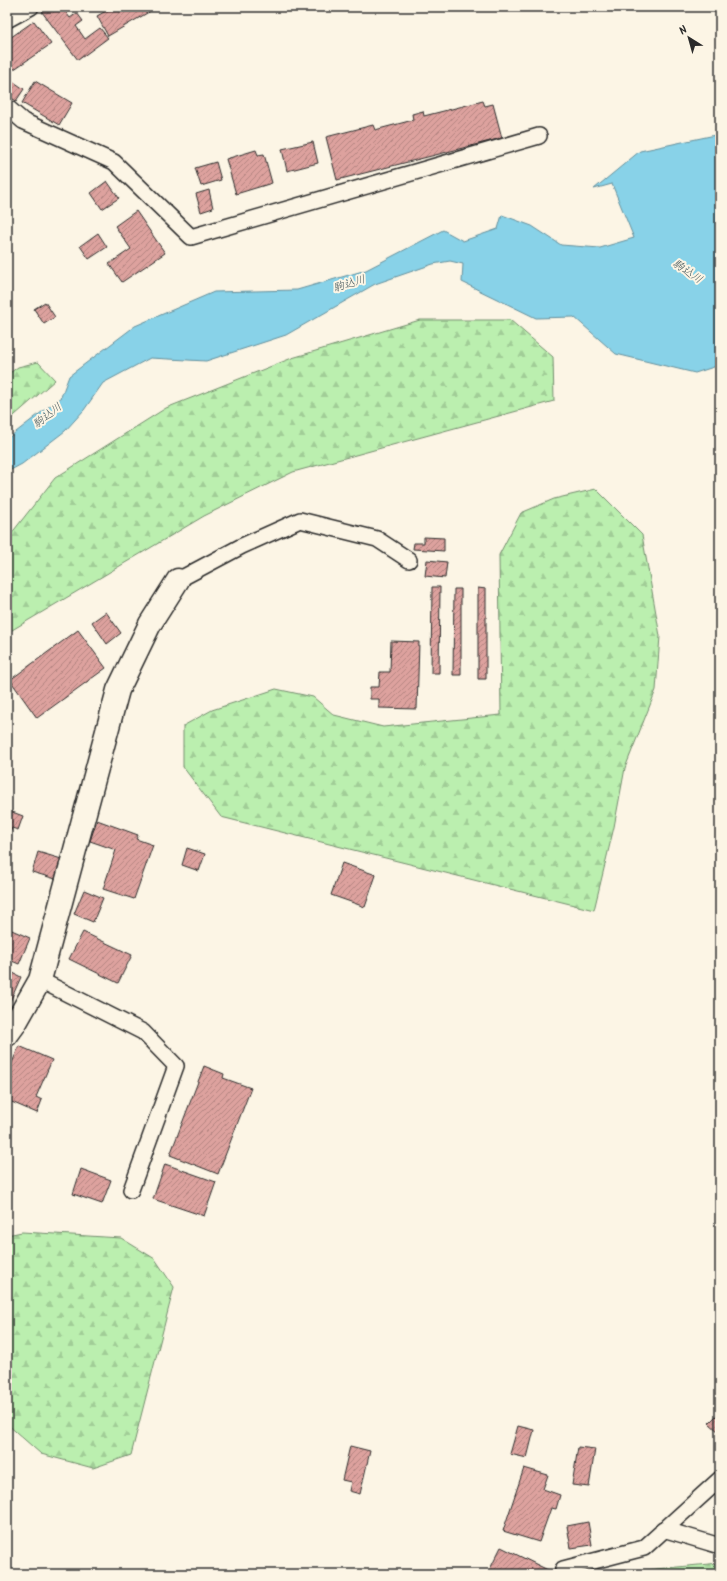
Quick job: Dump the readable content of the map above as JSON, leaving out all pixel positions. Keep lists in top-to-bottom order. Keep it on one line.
{"water":["駒込川"],"north":"top left"}
